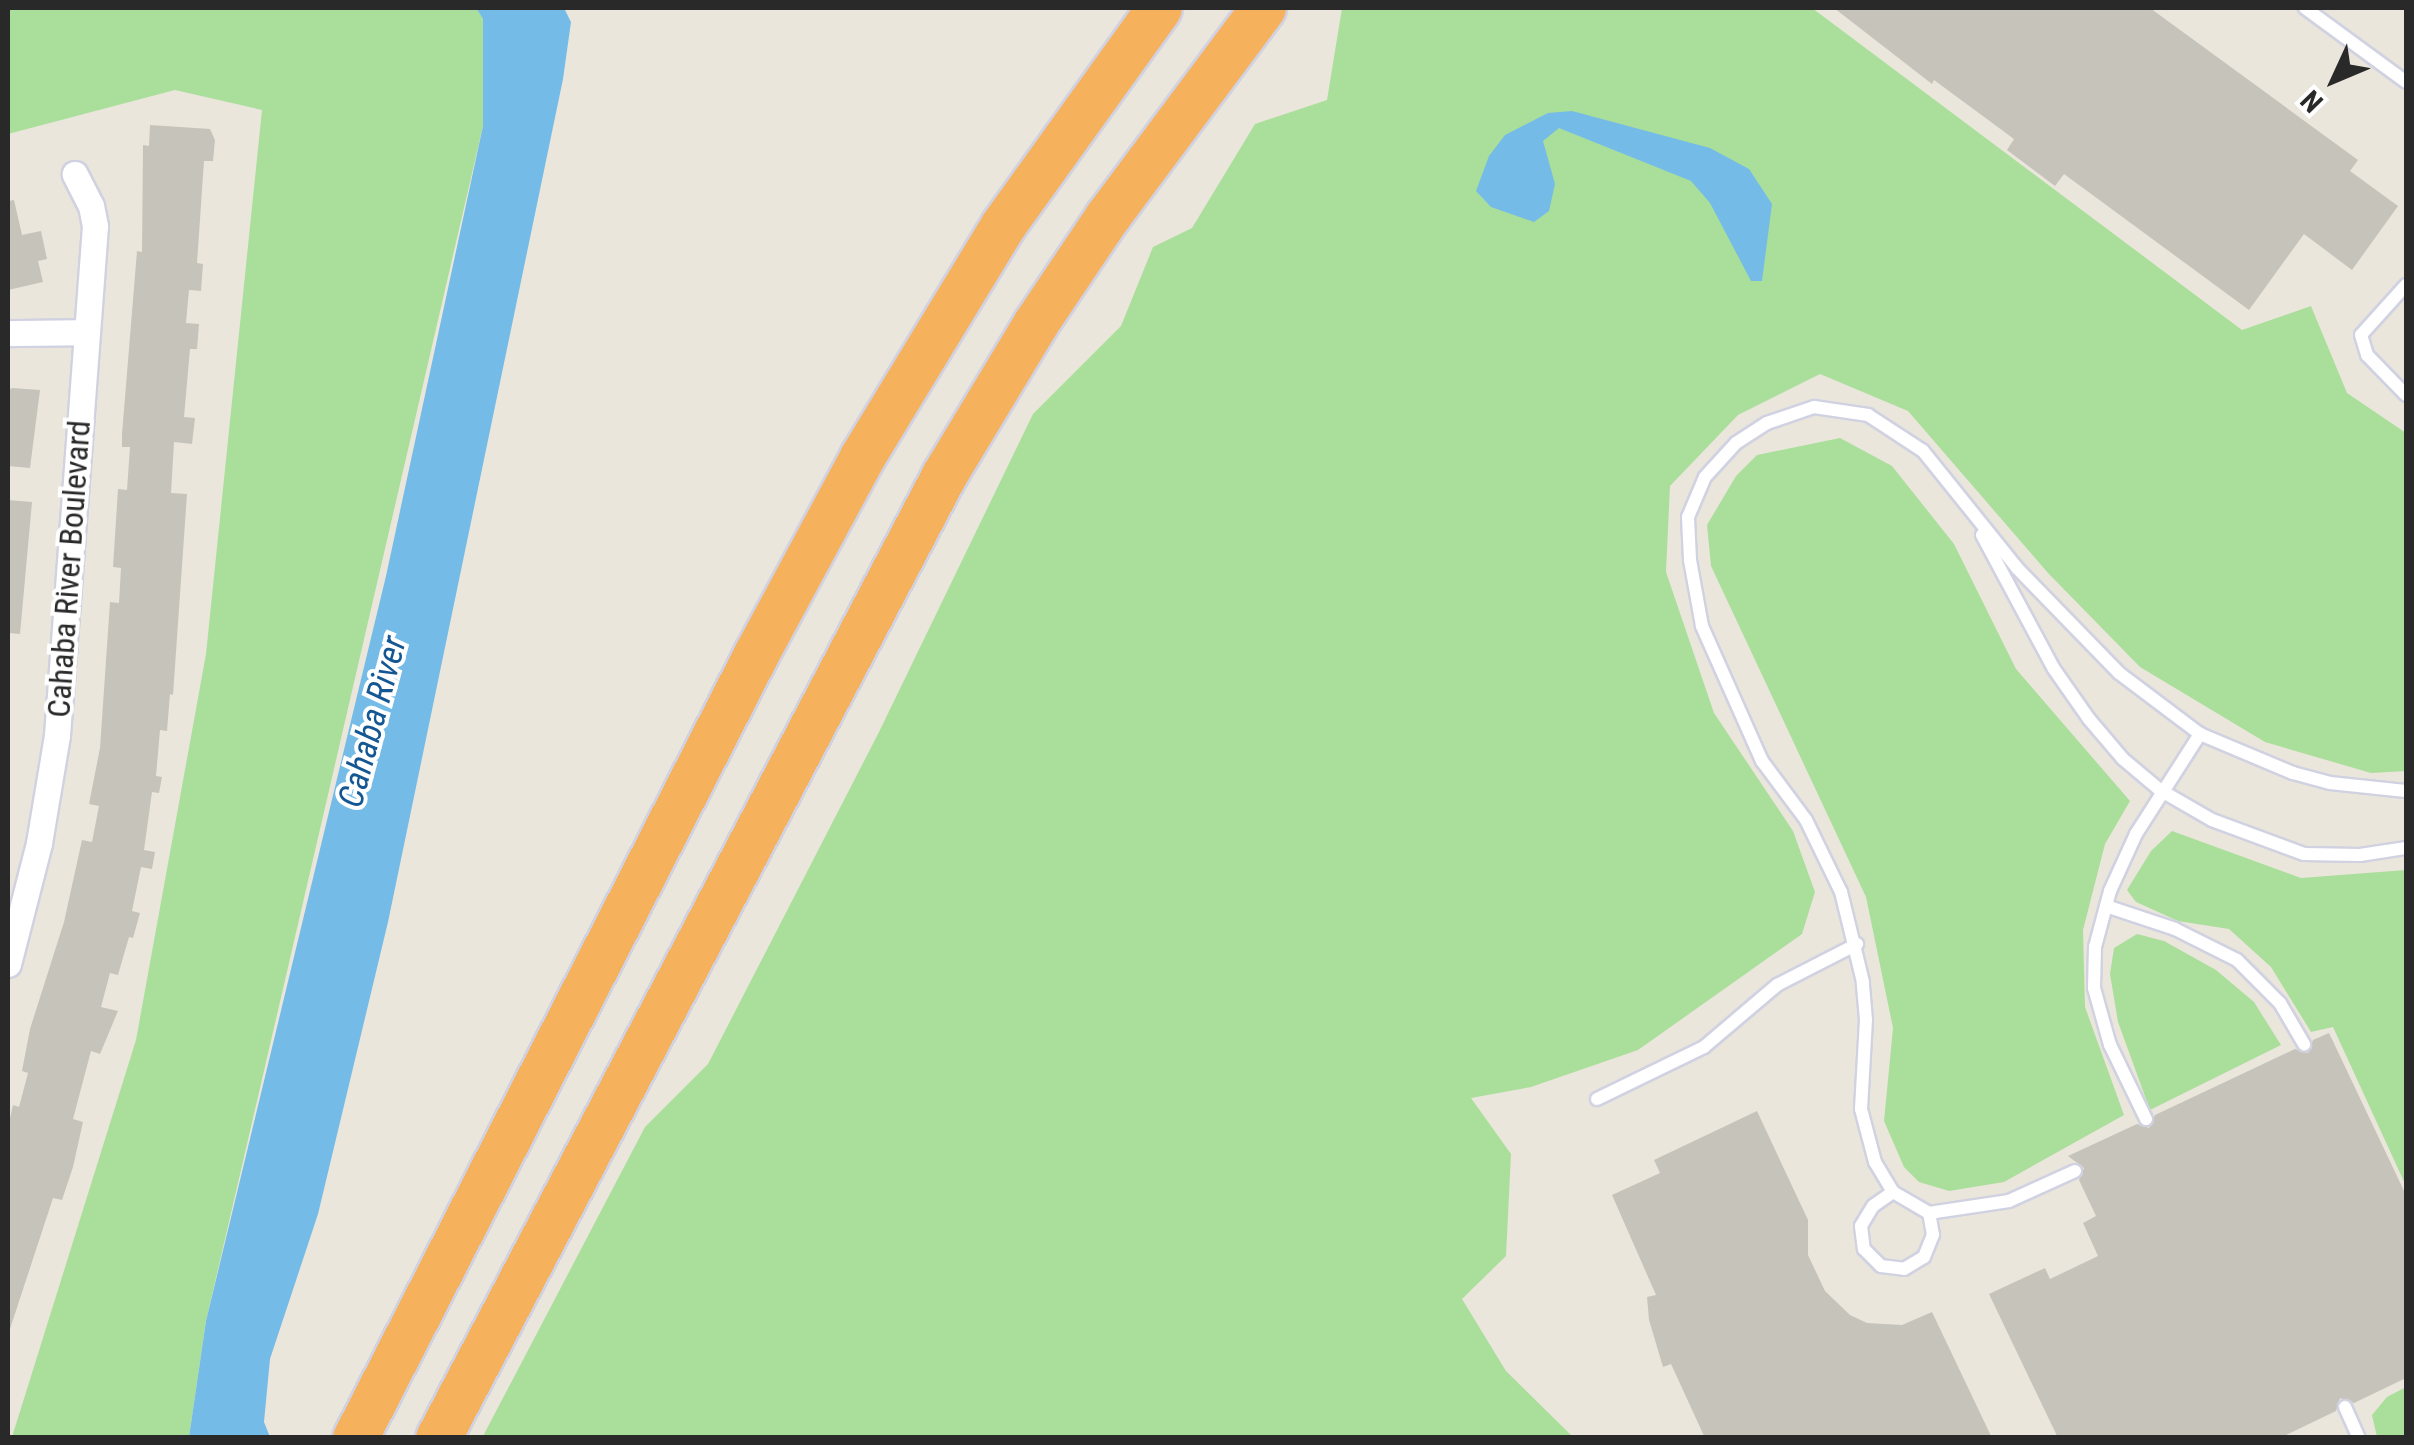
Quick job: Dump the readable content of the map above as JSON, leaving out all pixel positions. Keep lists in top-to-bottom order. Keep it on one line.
{"streets":{"street":["Cahaba River Boulevard"]},"water":["Cahaba River"],"north":"bottom left"}
